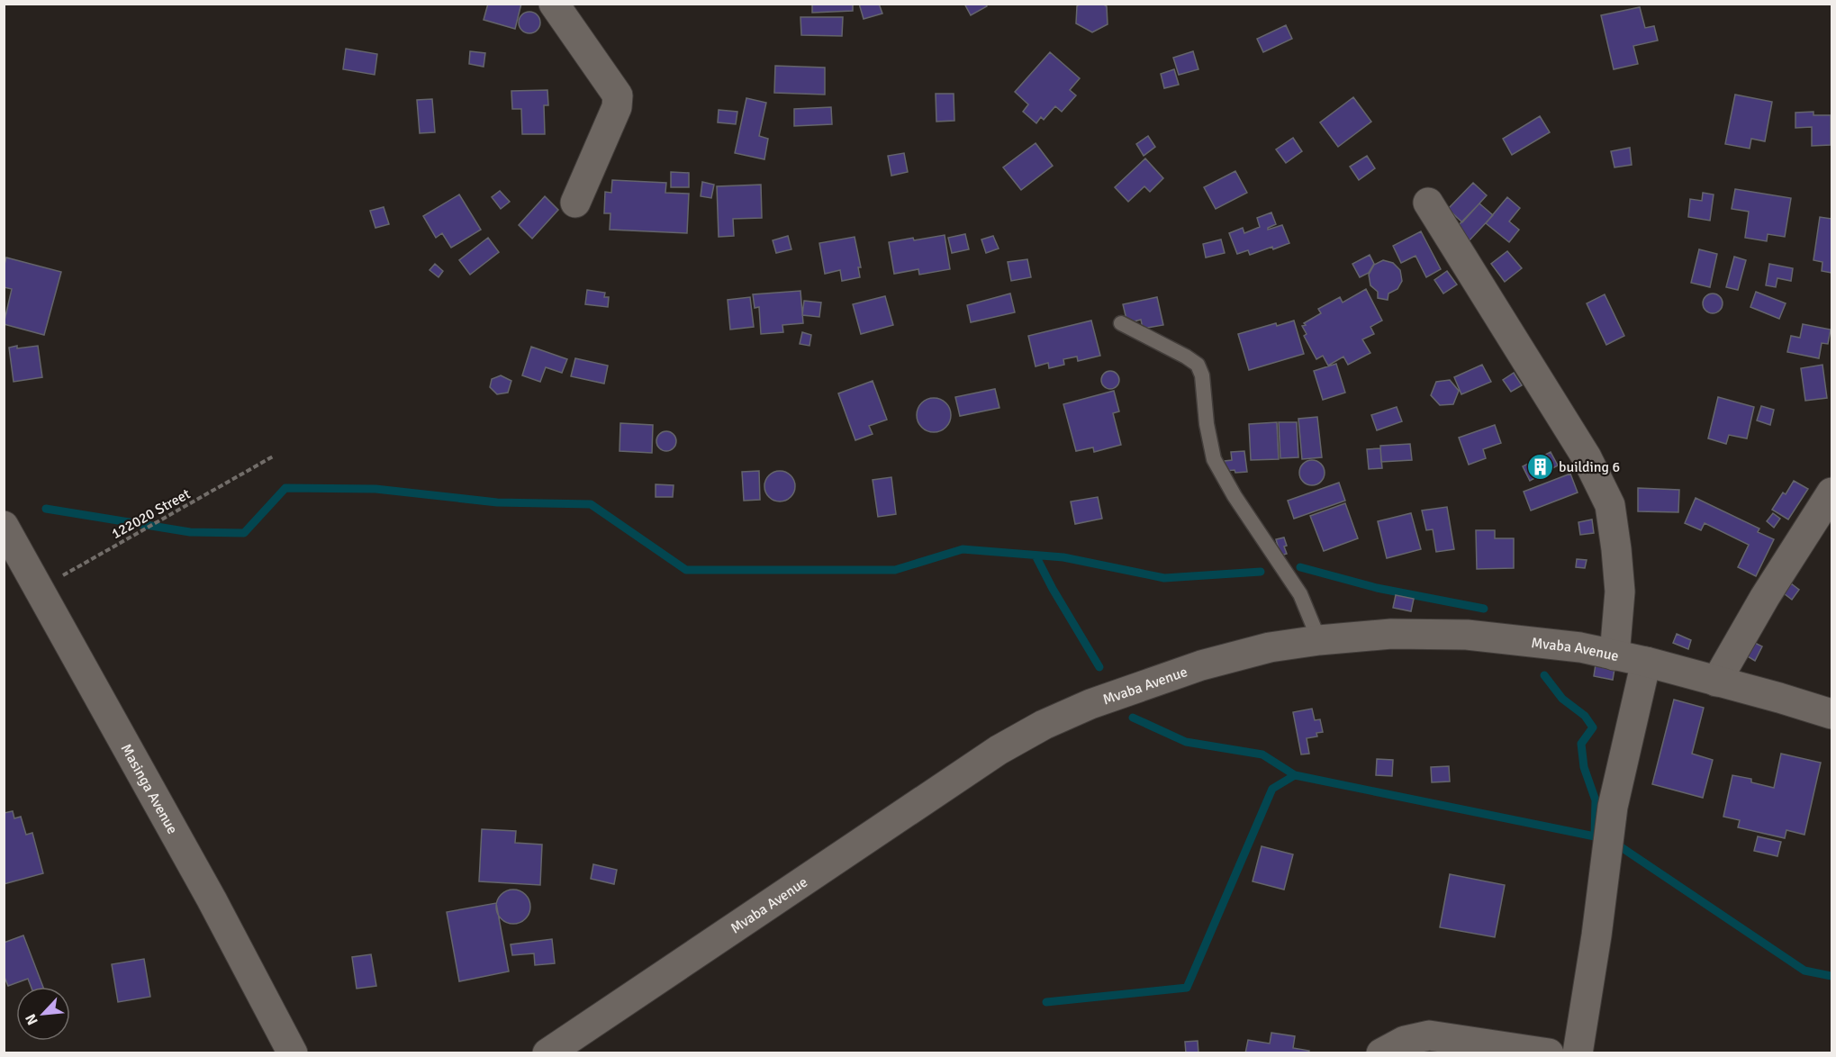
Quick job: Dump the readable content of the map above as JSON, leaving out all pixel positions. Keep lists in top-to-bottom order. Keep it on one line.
{"streets":{"street":["Mvaba Avenue","Masinga Avenue"],"path":["122020 Street"]},"crossings":[["122020 Street","Masinga Avenue"]],"places":{"building":["building 6"]},"north":"bottom left"}
